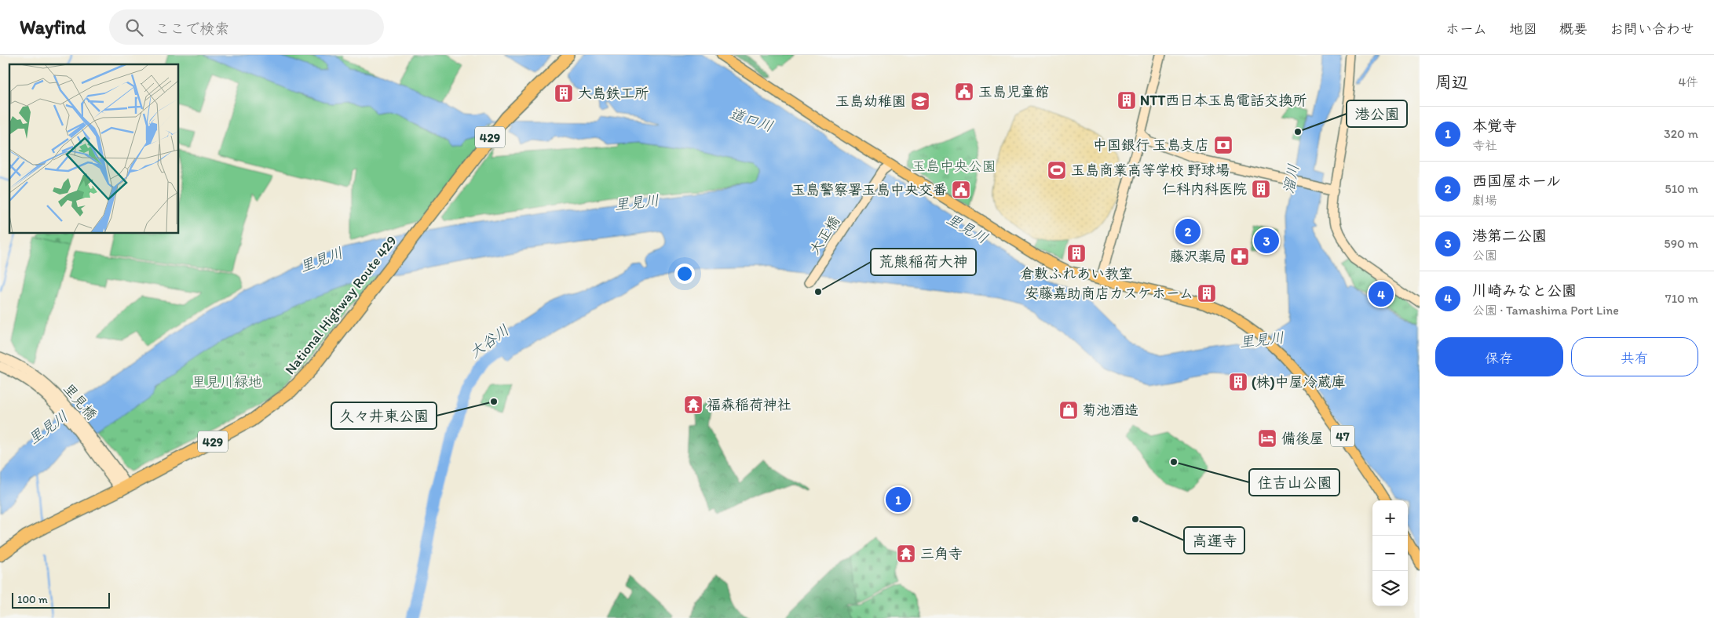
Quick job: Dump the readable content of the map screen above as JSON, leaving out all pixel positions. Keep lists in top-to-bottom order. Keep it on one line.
{"streets":{"highway":["429","National Highway Route 429"],"main road":["47"],"street":["大正橋","里見橋"]},"crossings":[["大正橋","47"],["National Highway Route 429","里見橋"]],"water":["道口川","溜川","里見川","大谷川"],"parks":["玉島中央公園","里見川緑地"],"places":{"public building":["玉島児童館","玉島警察署玉島中央交番"],"building":["大島鉄工所","NTT西日本玉島電話交換所","仁科内科医院","倉敷ふれあい教室","安藤嘉助商店カスケホーム","(株)中屋冷蔵庫"],"school or university":["玉島幼稚園"],"other":["港公園","荒熊稲荷大神","久々井東公園","住吉山公園","高運寺"],"bank":["中国銀行 玉島支店"],"sports":["玉島商業高等学校 野球場"],"pharmacy":["藤沢薬局"],"temple":["福森稲荷神社","三角寺"],"shop":["菊池酒造"],"hotel":["備後屋"]},"scale_bar":"100 m","page":{"header":"Wayfind","search":"ここで検索","nav":["ホーム","地図","概要","お問い合わせ"],"heading":["周辺","4件"],"list":[{"mark":"1","name":"本覚寺","note":"寺社","value":"320 m"},{"mark":"2","name":"西国屋ホール","note":"劇場","value":"510 m"},{"mark":"3","name":"港第二公園","note":"公園","value":"590 m"},{"mark":"4","name":"川崎みなと公園","note":"公園 · Tamashima Port Line","value":"710 m"}],"pins":["2","3","4","1"],"buttons":["保存","共有"],"map_buttons":["+","−"],"scale":"100 m"}}
